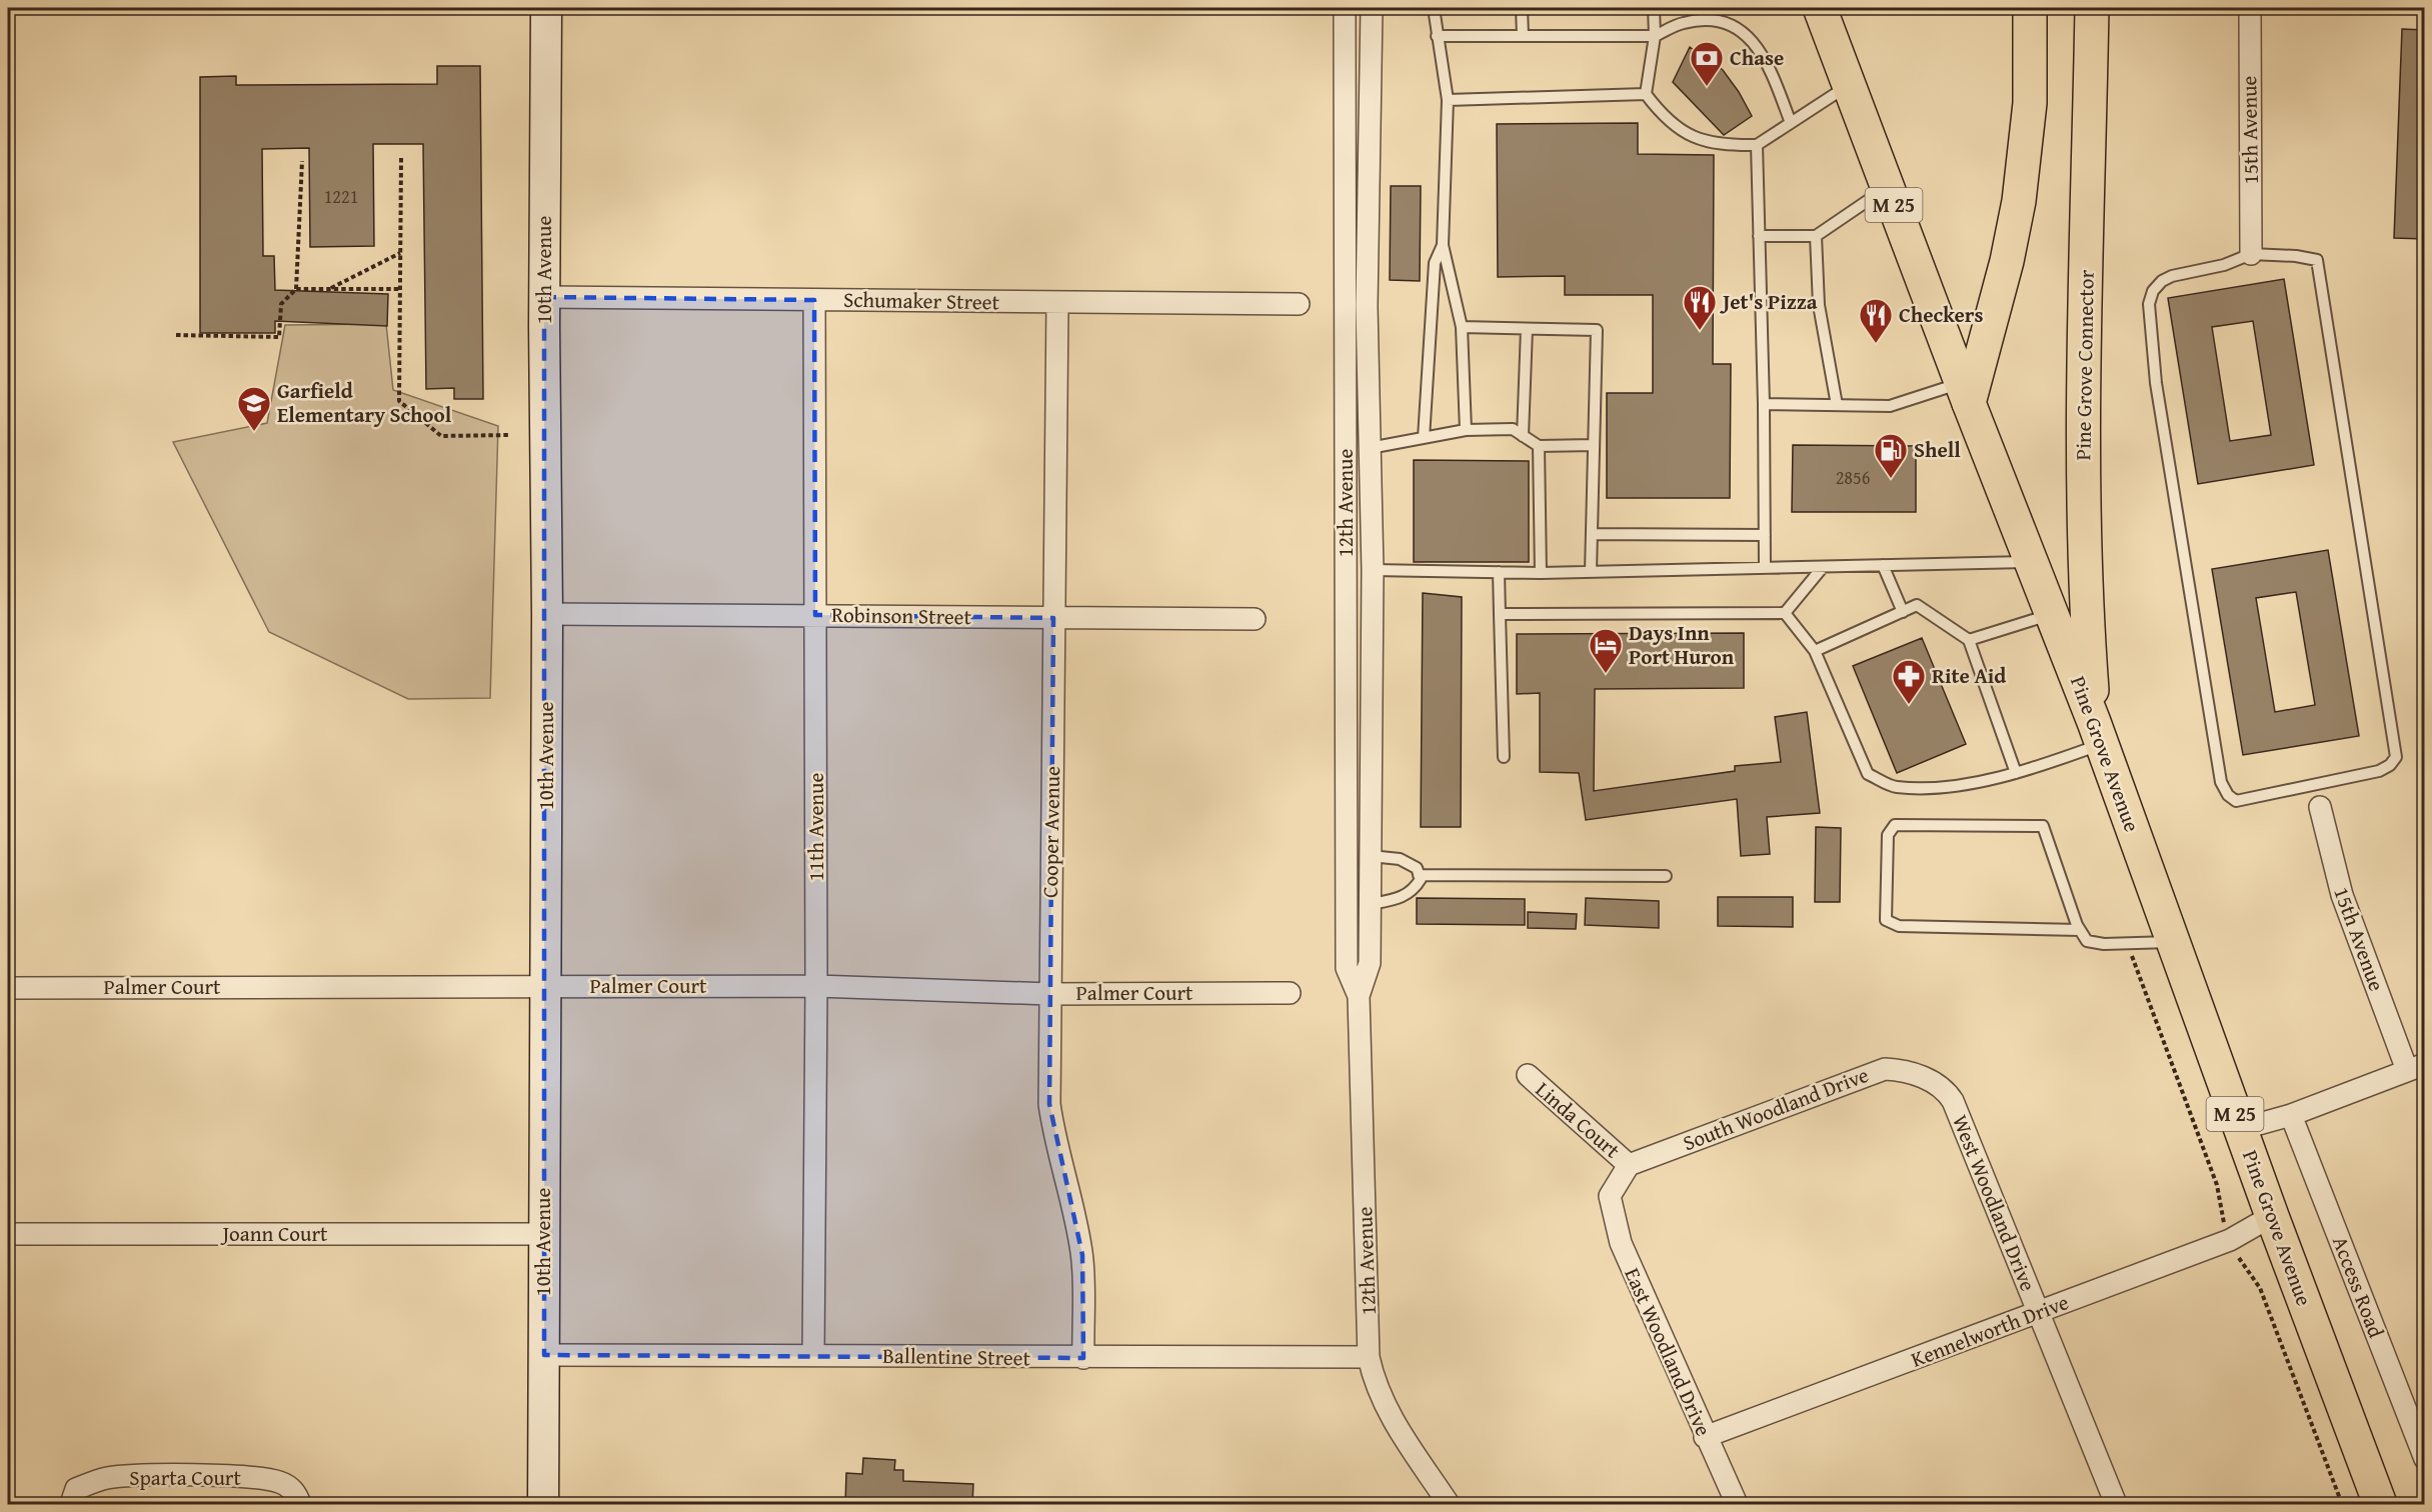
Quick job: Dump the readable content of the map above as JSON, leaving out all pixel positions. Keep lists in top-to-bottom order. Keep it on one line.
{"streets":{"main road":["M 25","Pine Grove Connector","Pine Grove Avenue"],"street":["15th Avenue","10th Avenue","Schumaker Street","12th Avenue","Robinson Street","11th Avenue","Cooper Avenue","Palmer Court","South Woodland Drive","Linda Court","West Woodland Drive","Joann Court","Access Road","Kennelworth Drive","East Woodland Drive","Ballentine Street","Sparta Court"]},"crossings":[["10th Avenue","Schumaker Street"],["10th Avenue","Robinson Street"],["10th Avenue","Palmer Court"],["10th Avenue","Joann Court"],["10th Avenue","Ballentine Street"],["Schumaker Street","11th Avenue"],["Schumaker Street","Cooper Avenue"],["Pine Grove Connector","Pine Grove Avenue"],["12th Avenue","Ballentine Street"],["Robinson Street","11th Avenue"],["Robinson Street","Cooper Avenue"],["Pine Grove Avenue","Kennelworth Drive"],["11th Avenue","Palmer Court"],["11th Avenue","Ballentine Street"],["Cooper Avenue","Palmer Court"],["Cooper Avenue","Ballentine Street"],["South Woodland Drive","Linda Court"],["South Woodland Drive","West Woodland Drive"],["South Woodland Drive","East Woodland Drive"],["Linda Court","East Woodland Drive"],["West Woodland Drive","Kennelworth Drive"],["Kennelworth Drive","East Woodland Drive"]],"places":{"bank":["Chase"],"restaurant":["Jet's Pizza","Checkers"],"school or university":["Garfield Elementary School"],"fuel station":["Shell"],"hotel":["Days Inn Port Huron"],"pharmacy":["Rite Aid"]},"house_numbers":["1221","2856"]}
